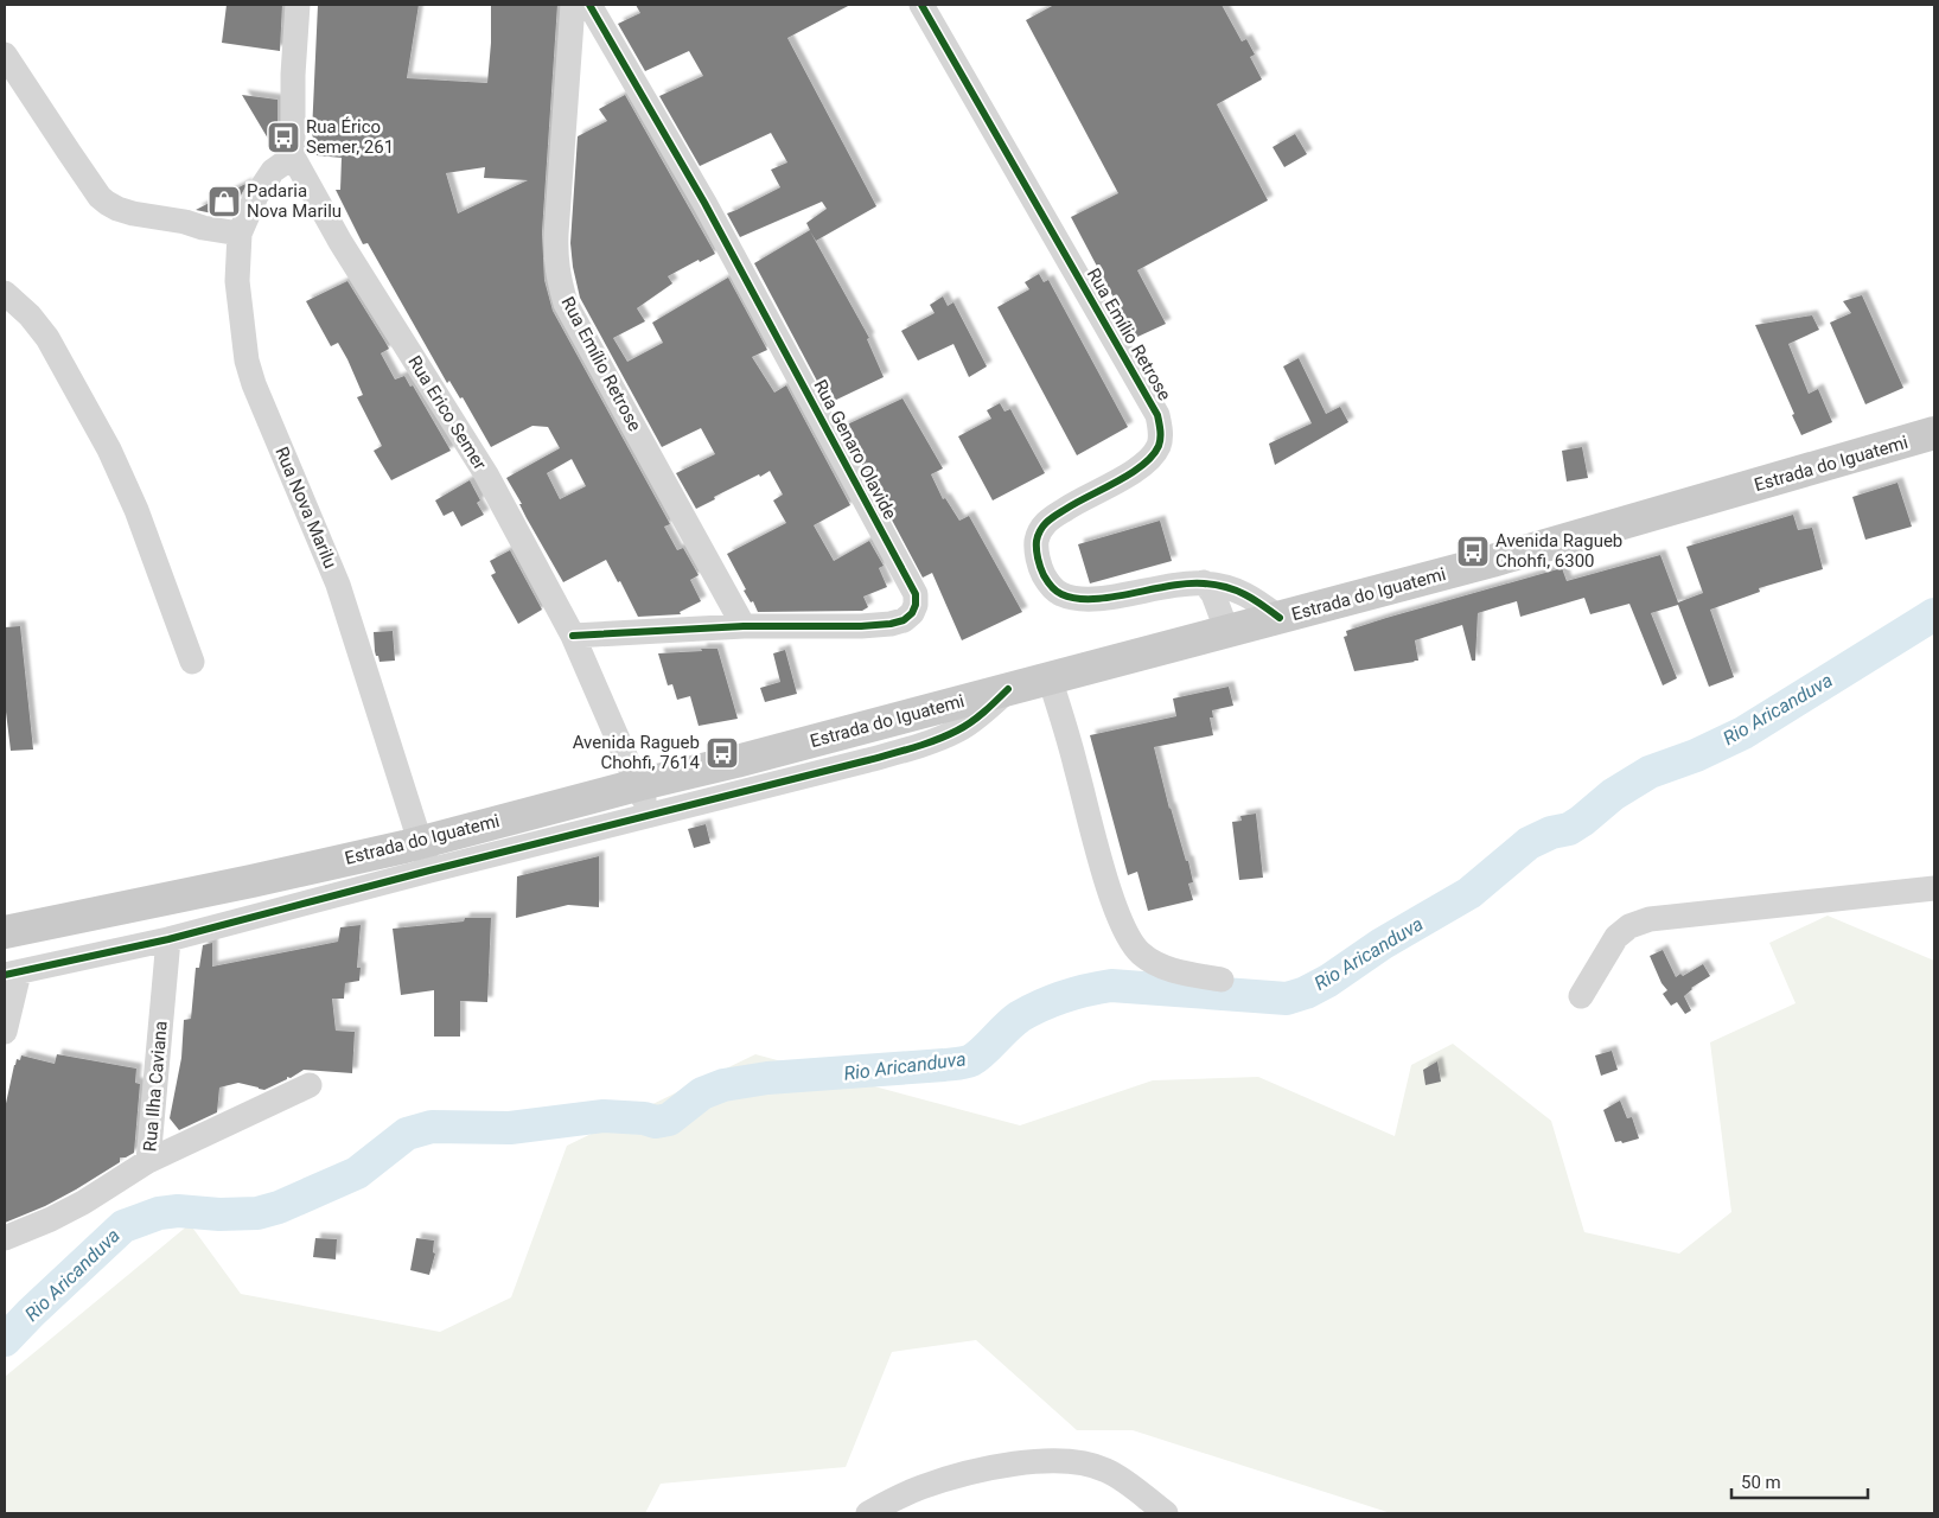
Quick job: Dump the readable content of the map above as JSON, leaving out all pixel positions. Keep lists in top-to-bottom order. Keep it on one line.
{"streets":{"main road":["Estrada do Iguatemi"],"street":["Rua Emílio Retrose","Rua Erico Semer","Rua Genaro Olavide","Rua Nova Marilu","Rua Ilha Caviana"]},"crossings":[["Rua Emílio Retrose","Rua Genaro Olavide"],["Rua Emílio Retrose","Estrada do Iguatemi"],["Rua Erico Semer","Rua Genaro Olavide"],["Rua Erico Semer","Estrada do Iguatemi"],["Rua Erico Semer","Rua Nova Marilu"],["Estrada do Iguatemi","Rua Nova Marilu"]],"water":["Rio Aricanduva"],"places":{"bus stop":["Rua Érico Semer, 261","Avenida Ragueb Chohfi, 6300","Avenida Ragueb Chohfi, 7614"],"shop":["Padaria Nova Marilu"]},"scale_bar":"50 m"}
